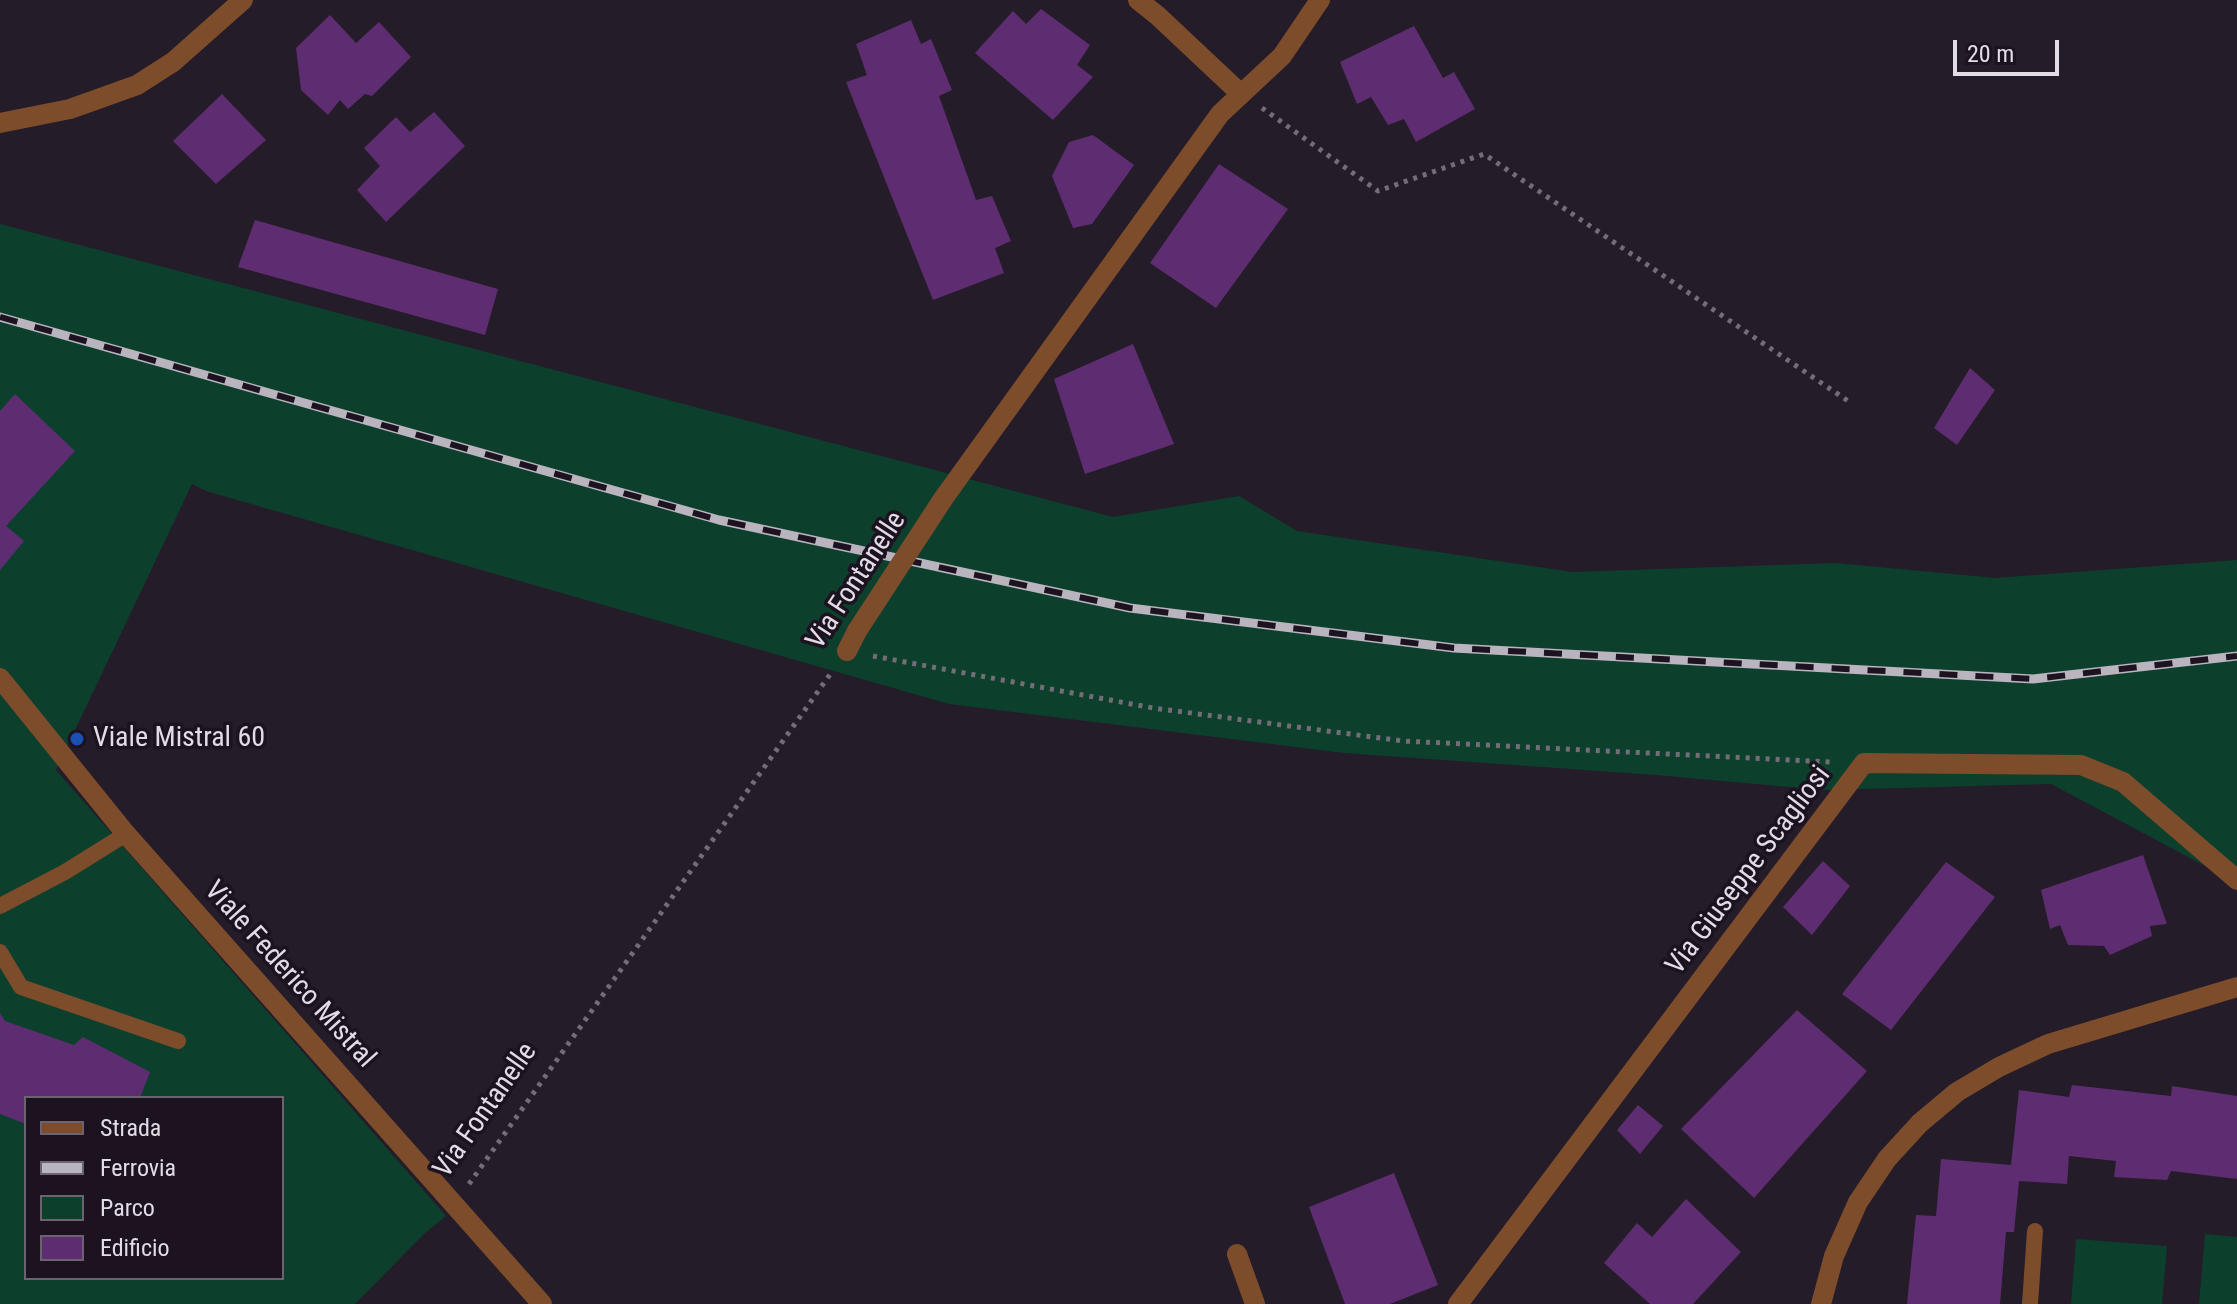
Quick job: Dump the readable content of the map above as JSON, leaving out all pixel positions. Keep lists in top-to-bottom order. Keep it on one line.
{"streets":{"street":["Via Fontanelle","Via Giuseppe Scagliosi","Viale Federico Mistral"]},"crossings":[["Via Fontanelle","Viale Federico Mistral"]],"places":["Viale Mistral 60"],"legend":["Strada","Ferrovia","Parco","Edificio"],"scale_bar":"20 m"}
